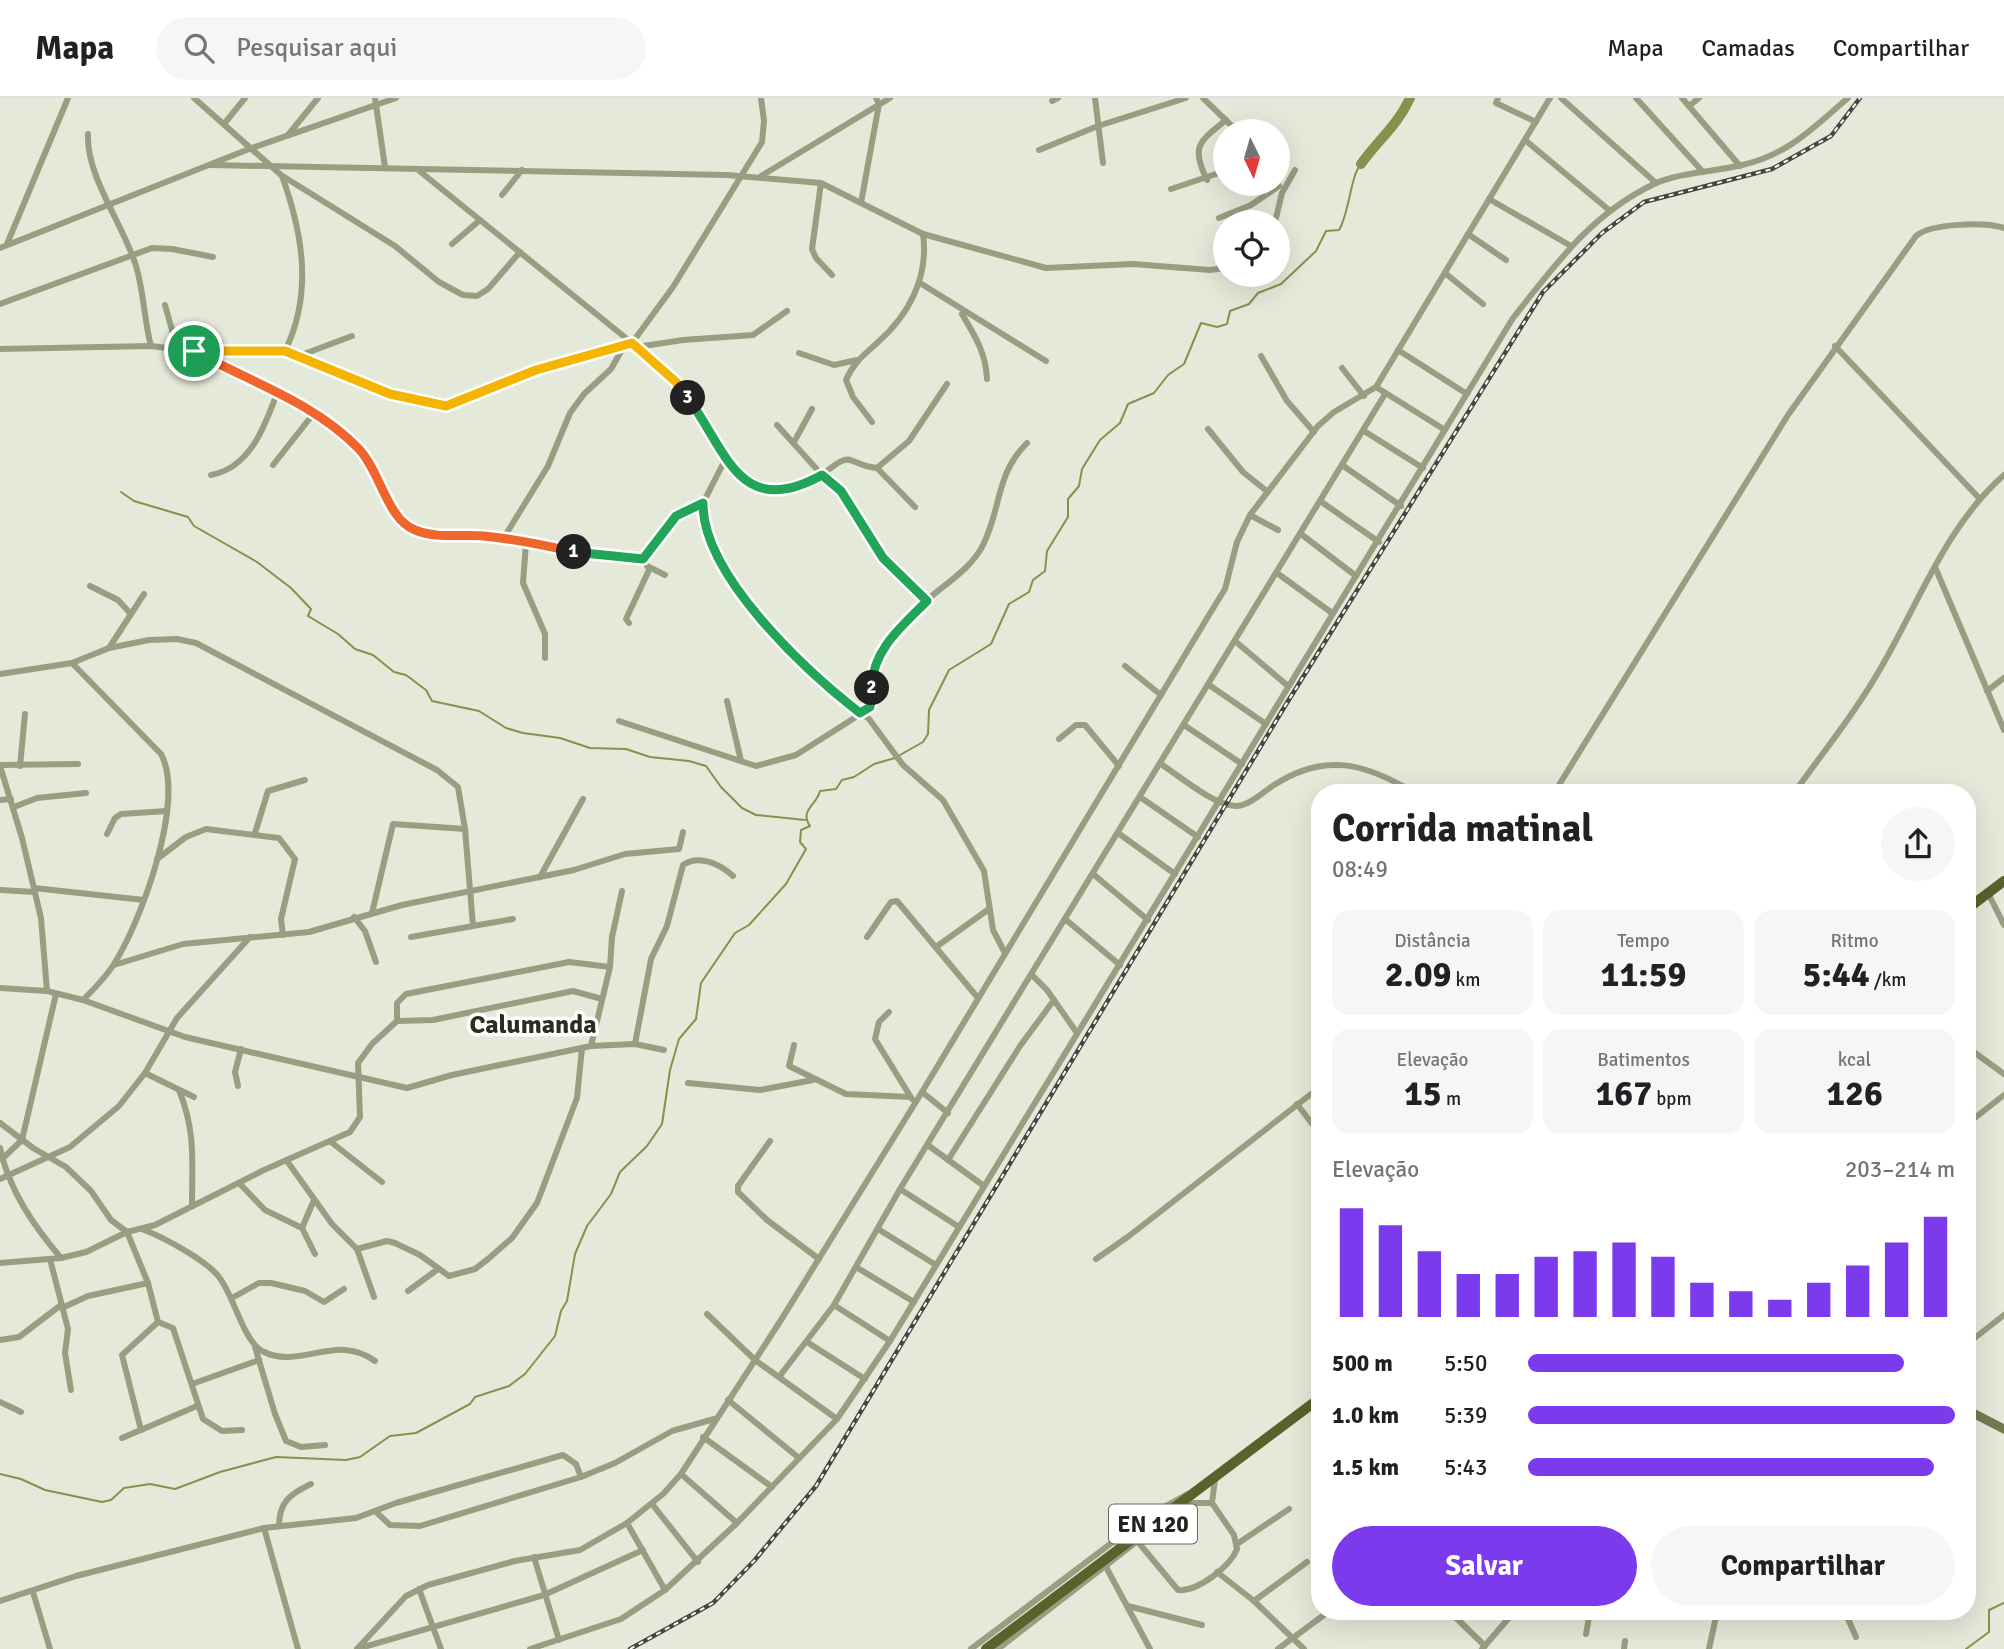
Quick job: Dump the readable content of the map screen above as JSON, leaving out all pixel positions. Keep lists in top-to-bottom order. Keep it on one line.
{"streets":{"main road":["EN 120"]},"districts":["Calumanda"],"north":"bottom","page":{"header":"Mapa","search":"Pesquisar aqui","nav":["Mapa","Camadas","Compartilhar"],"pins":["3","1","2"],"heading":["Corrida matinal","08:49"],"stats":[["Distância","2.09 km"],["Tempo","11:59"],["Ritmo","5:44 /km"],["Elevação","15 m"],["Batimentos","167 bpm"],["kcal","126"]],"chart":["Elevação","203–214 m"],"list":[{"name":"500 m","note":"5:50"},{"name":"1.0 km","note":"5:39"},{"name":"1.5 km","note":"5:43"}],"buttons":["Salvar","Compartilhar"]}}
